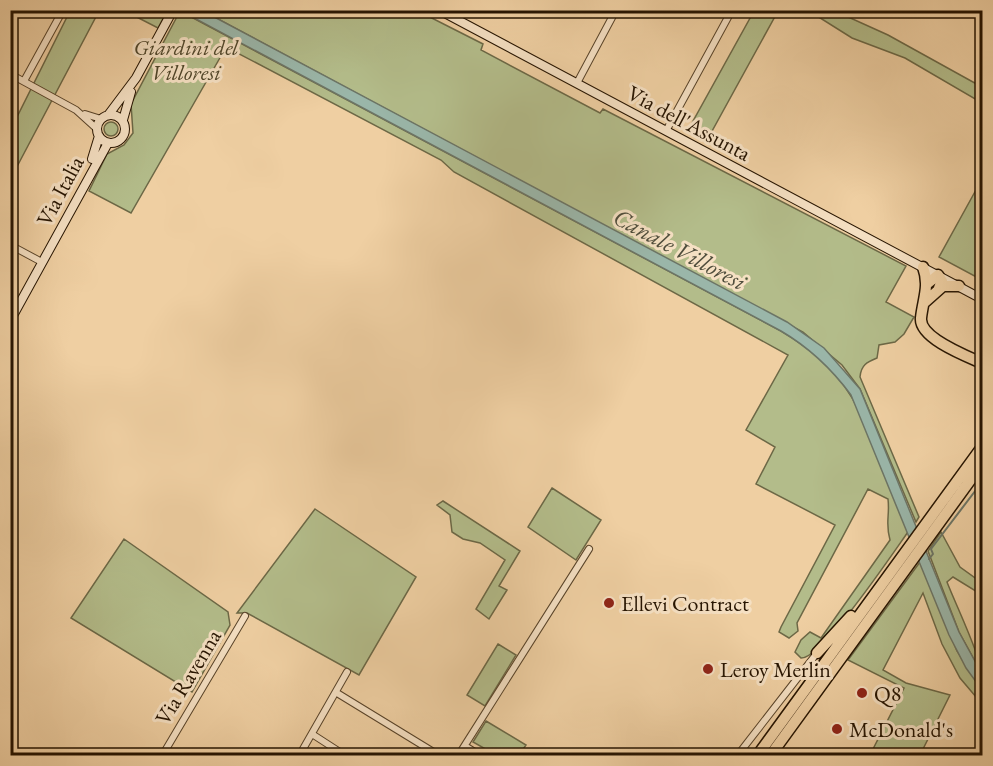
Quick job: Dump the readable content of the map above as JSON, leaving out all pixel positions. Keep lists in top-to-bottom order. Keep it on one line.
{"streets":{"street":["Via dell'Assunta","Via Italia","Via Ravenna"]},"water":["Canale Villoresi"],"parks":["Giardini del Villoresi"],"places":["Ellevi Contract","Leroy Merlin","Q8","McDonald's"]}
